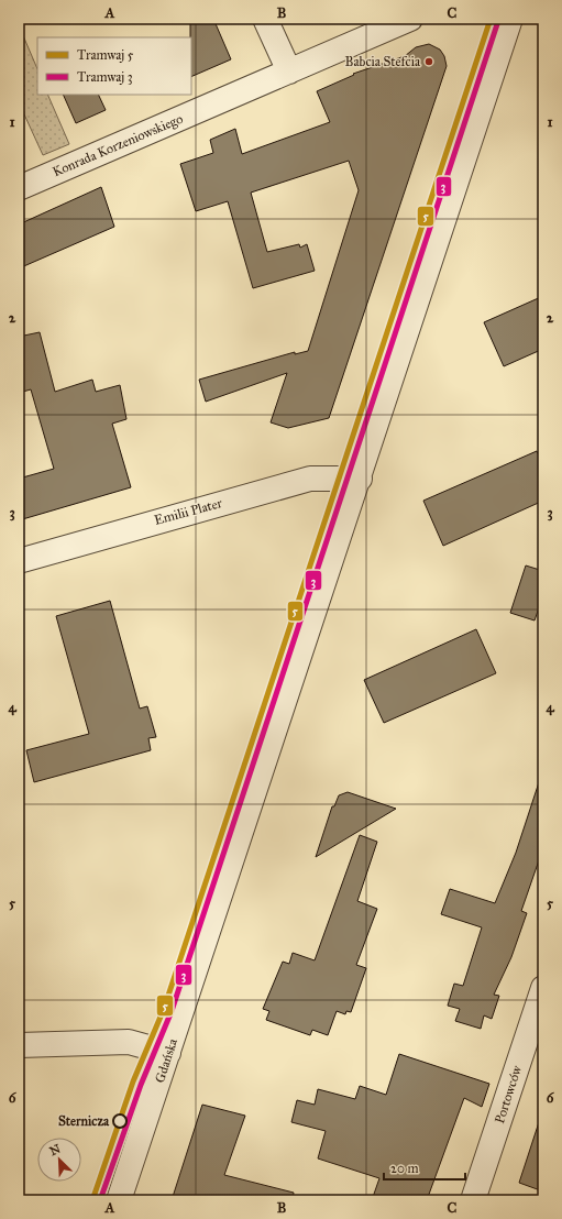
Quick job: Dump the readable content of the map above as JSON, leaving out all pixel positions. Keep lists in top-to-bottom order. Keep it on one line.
{"streets":{"street":["Konrada Korzeniowskiego","Emilii Plater","Gdańska","Portowców"]},"crossings":[["Emilii Plater","Gdańska"]],"places":["Babcia Stefcia","Sternicza"],"lines":["tram line 5","tram line 3"],"legend":["Tramwaj 5","Tramwaj 3"],"scale_bar":"20 m","north":"top left","grid":{"columns":["A","B","C"],"rows":["1","2","3","4","5","6"]}}
